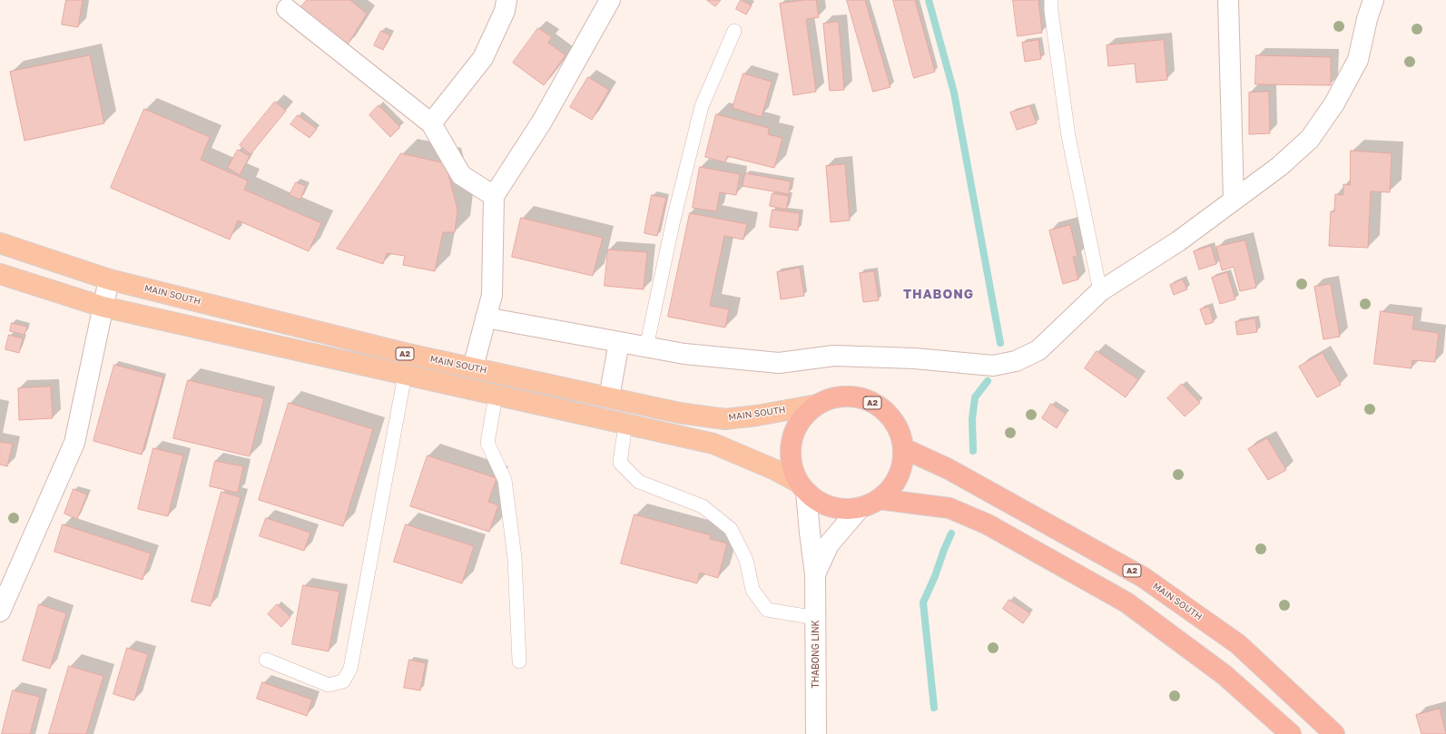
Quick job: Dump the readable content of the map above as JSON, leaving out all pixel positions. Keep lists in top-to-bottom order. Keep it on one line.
{"streets":{"highway":["MAIN SOUTH","A2"],"street":["THABONG LINK"]},"crossings":[["MAIN SOUTH","THABONG LINK"]],"districts":["THABONG"]}
